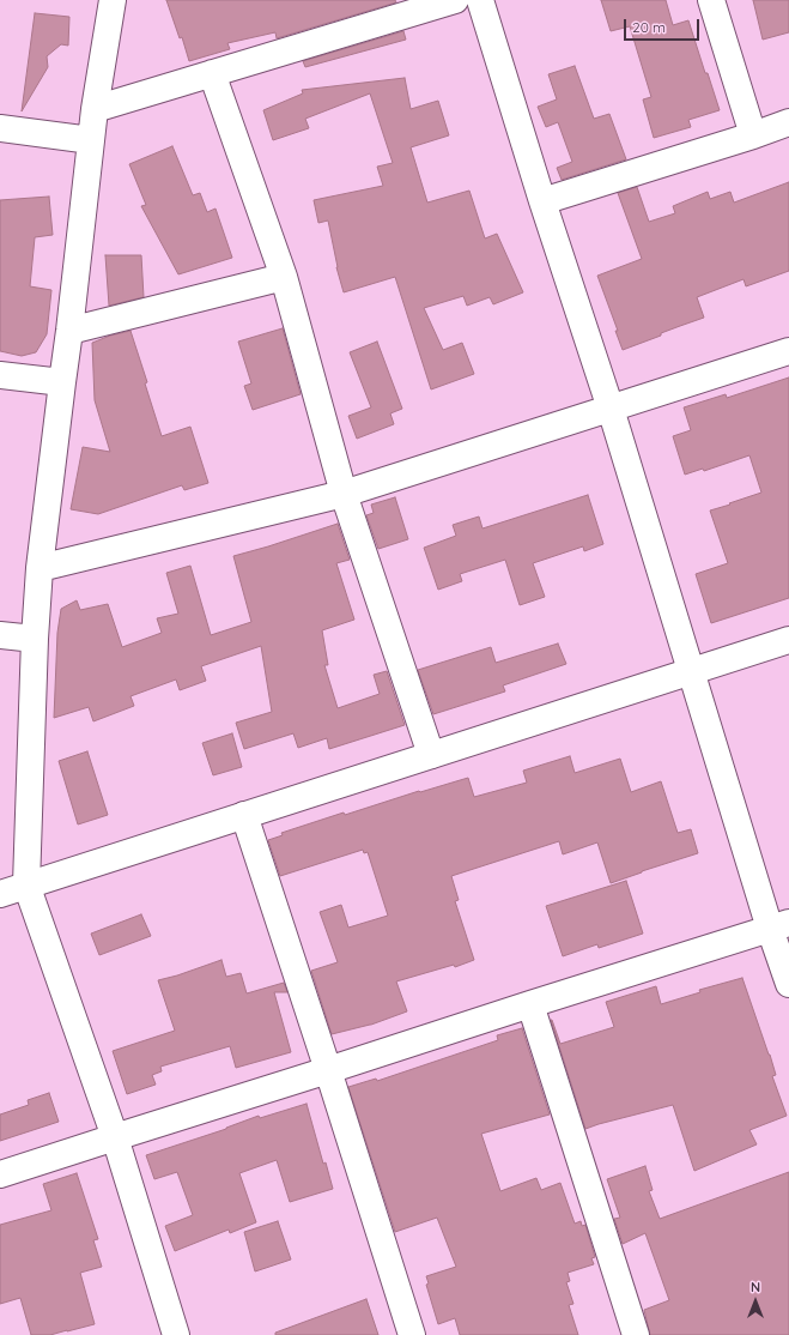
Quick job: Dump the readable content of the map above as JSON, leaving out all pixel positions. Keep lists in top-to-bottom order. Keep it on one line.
{"scale_bar":"20 m","north":"top"}
